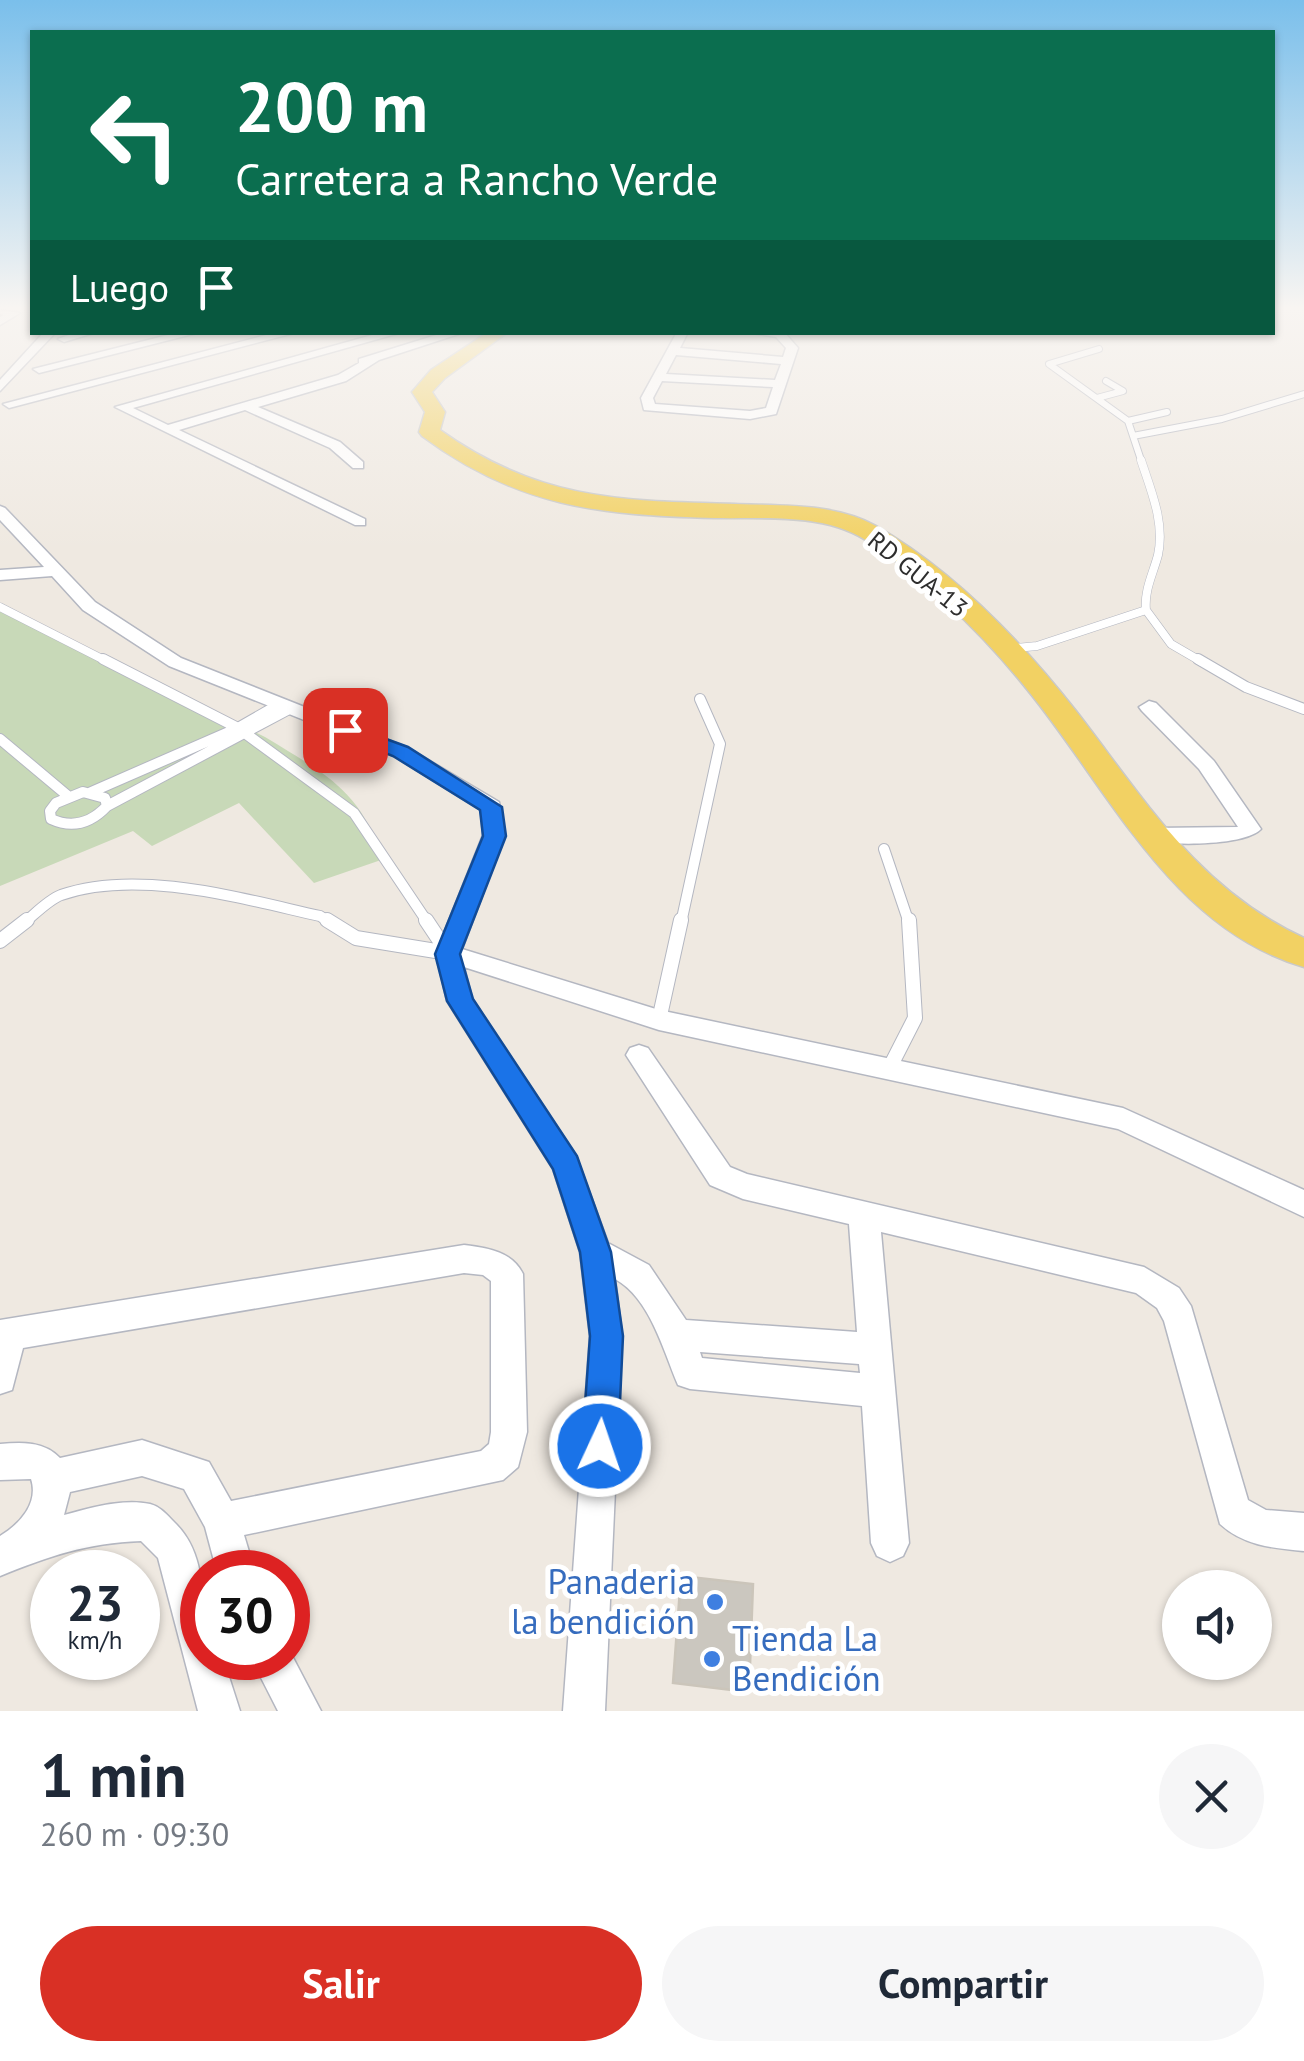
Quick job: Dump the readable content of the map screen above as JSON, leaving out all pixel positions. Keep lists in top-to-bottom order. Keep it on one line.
{"streets":{"main road":["RD GUA-13"]},"places":["Panaderia la bendición","Tienda La Bendición"],"page":{"turn":["200 m","Carretera a Rancho Verde"],"then":"Luego","speed":"23 km/h","limit":"30","heading":["1 min","260 m · 09:30"],"buttons":["Salir","Compartir"]}}
